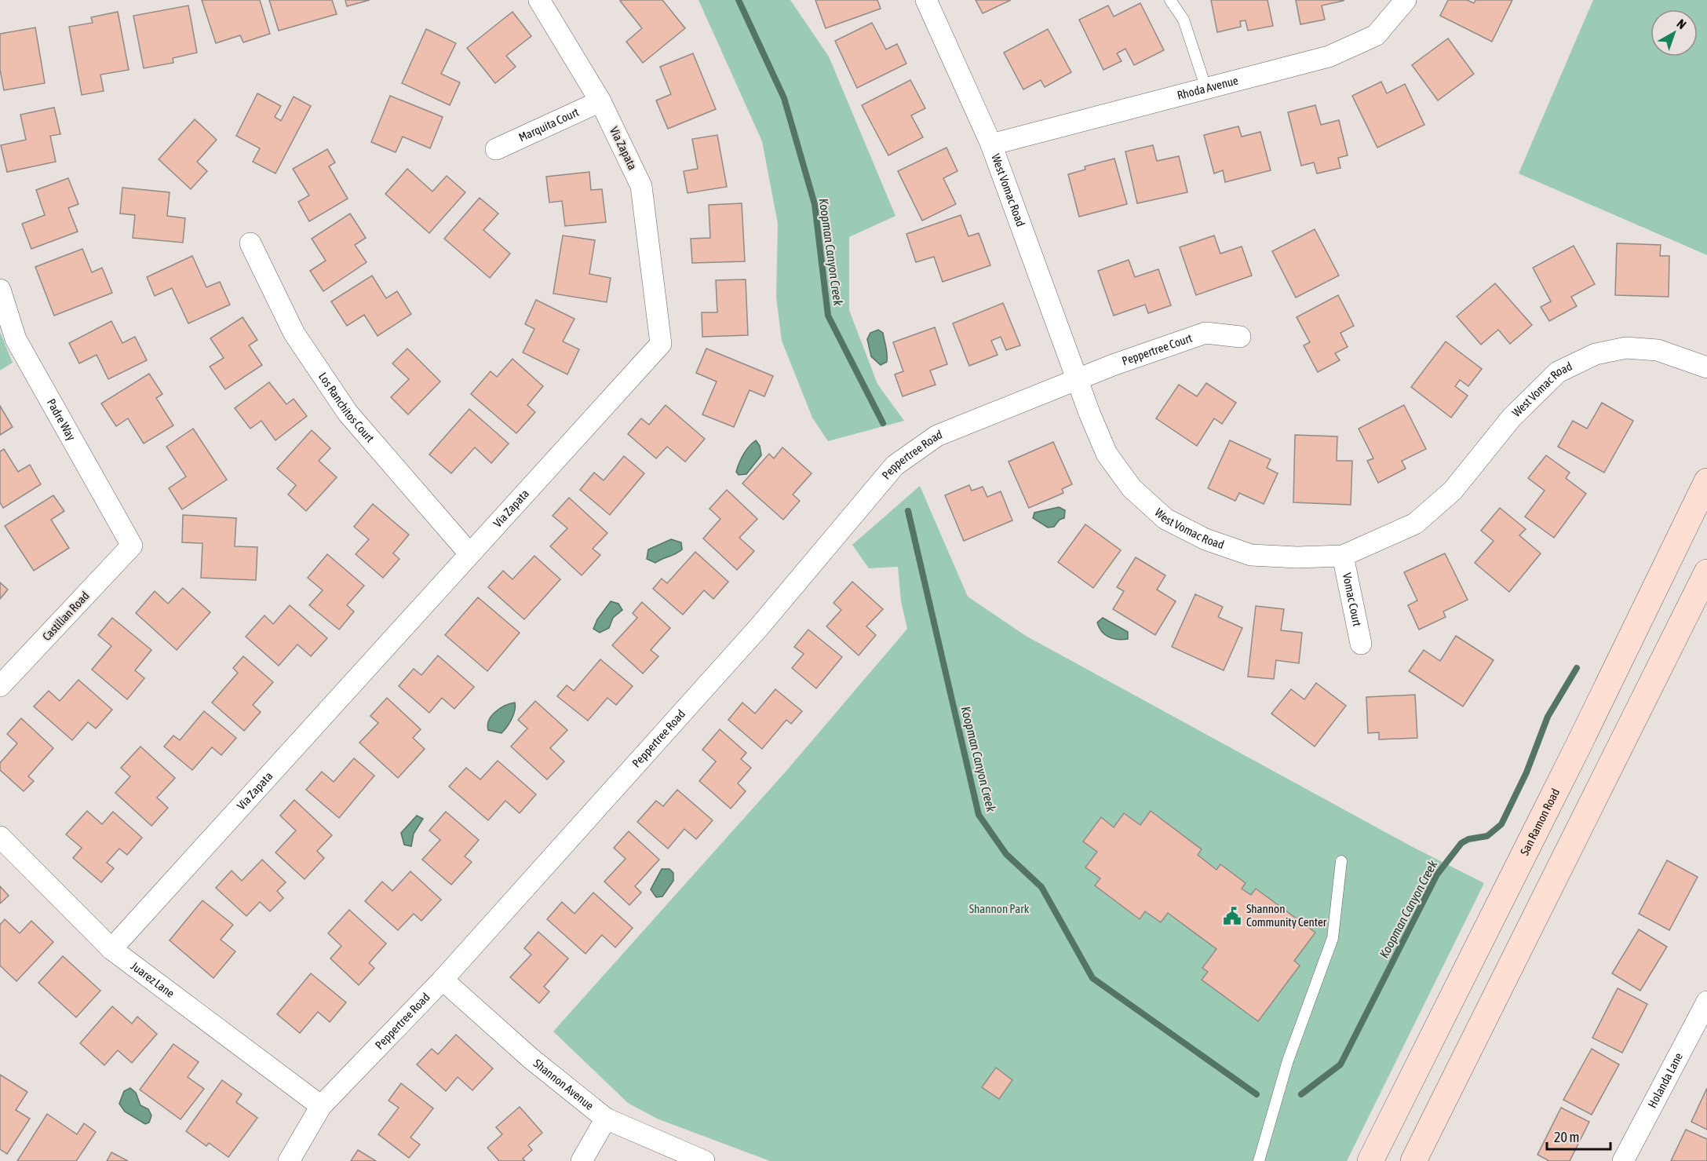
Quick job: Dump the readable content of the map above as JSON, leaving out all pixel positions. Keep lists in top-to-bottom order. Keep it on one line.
{"streets":{"main road":["San Ramon Road"],"street":["Rhoda Avenue","Marquita Court","Via Zapata","West Vomac Road","Peppertree Court","Los Ranchitos Court","Padre Way","Peppertree Road","Vomac Court","Castilian Road","Juarez Lane","Holanda Lane","Shannon Avenue"]},"crossings":[["Rhoda Avenue","West Vomac Road"],["Marquita Court","Via Zapata"],["Via Zapata","Los Ranchitos Court"],["Via Zapata","Juarez Lane"],["West Vomac Road","Peppertree Court"],["West Vomac Road","Peppertree Road"],["West Vomac Road","Vomac Court"],["Peppertree Court","Peppertree Road"],["Padre Way","Castilian Road"],["Peppertree Road","Juarez Lane"],["Peppertree Road","Shannon Avenue"]],"water":["Koopman Canyon Creek"],"parks":["Shannon Park"],"places":{"public building":["Shannon Community Center"]},"scale_bar":"20 m","north":"top right"}
